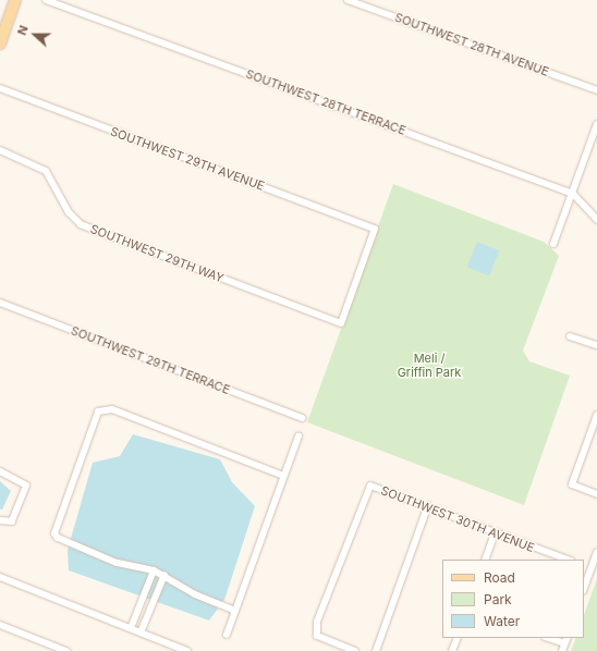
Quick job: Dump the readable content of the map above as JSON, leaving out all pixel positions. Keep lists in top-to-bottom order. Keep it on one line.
{"streets":{"street":["SOUTHWEST 28TH AVENUE","SOUTHWEST 28TH TERRACE","SOUTHWEST 29TH AVENUE","SOUTHWEST 29TH WAY","SOUTHWEST 29TH TERRACE","SOUTHWEST 30TH AVENUE"]},"crossings":[["SOUTHWEST 29TH AVENUE","SOUTHWEST 29TH WAY"]],"parks":["Meli / Griffin Park"],"legend":["Road","Park","Water"],"north":"left"}
